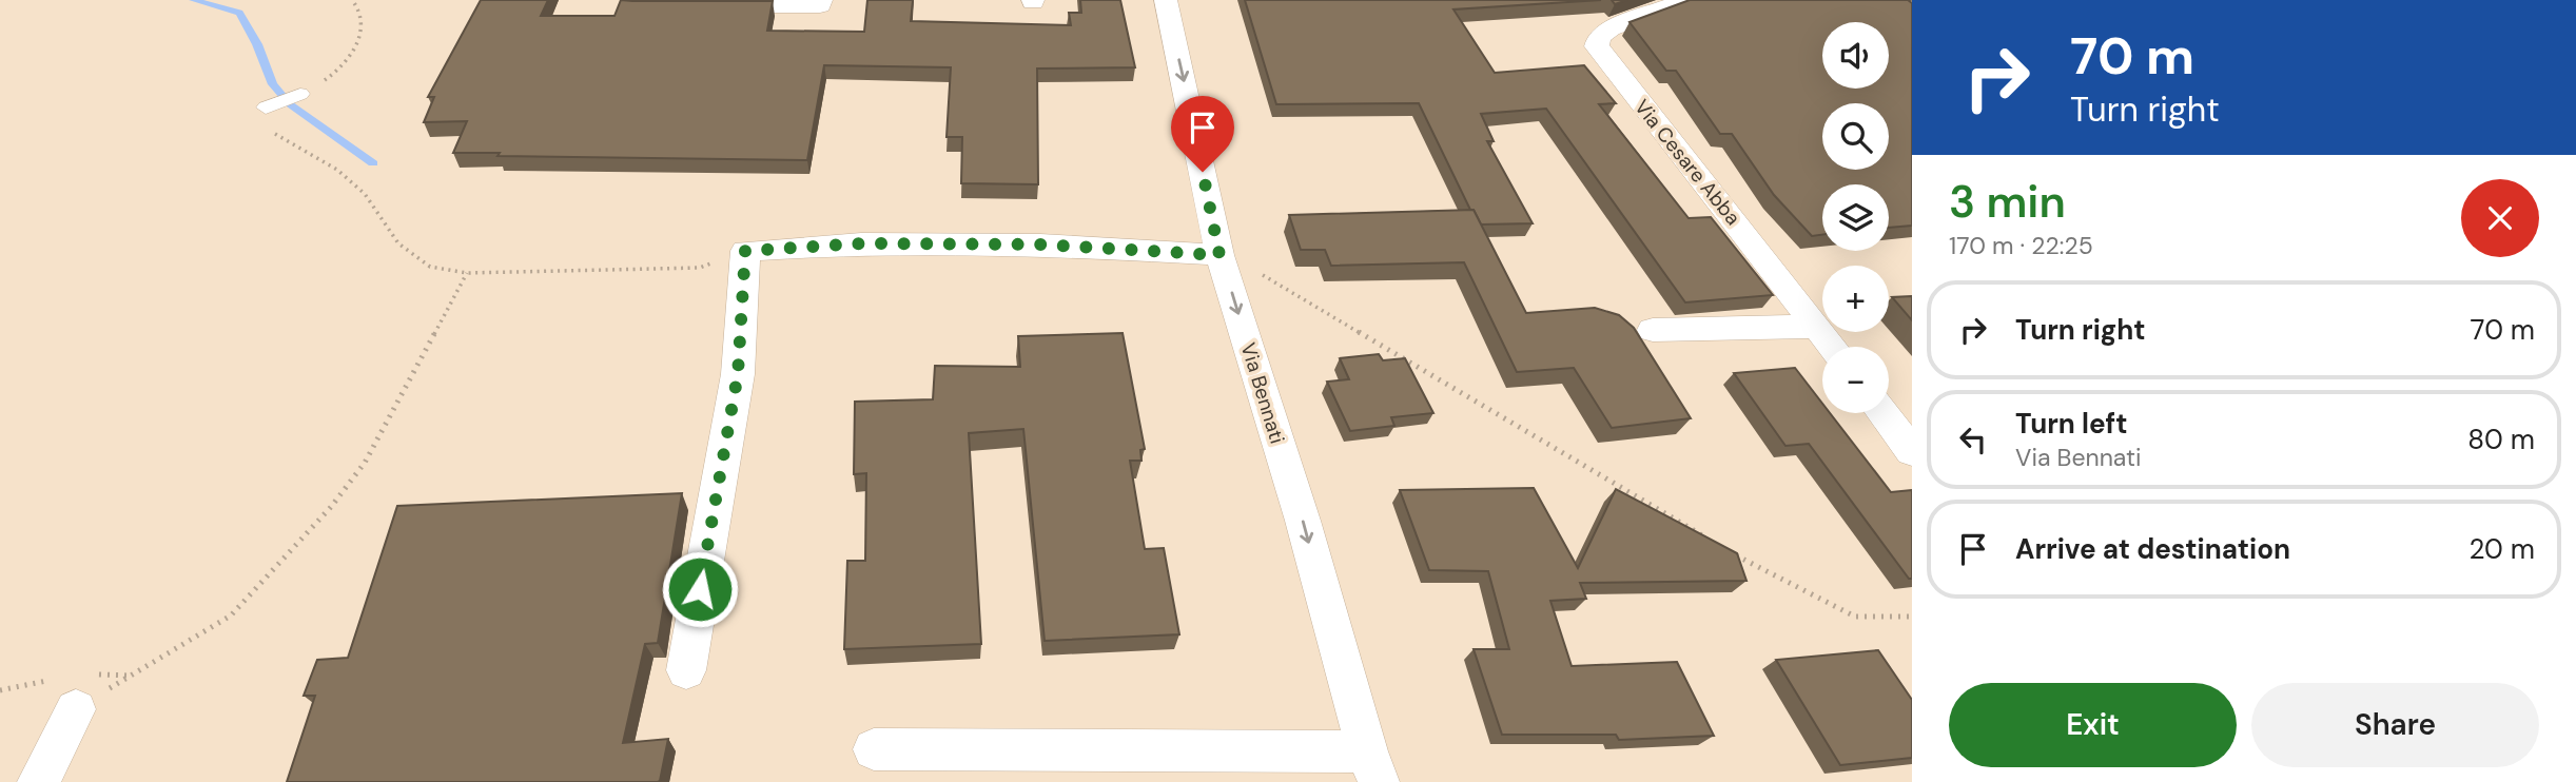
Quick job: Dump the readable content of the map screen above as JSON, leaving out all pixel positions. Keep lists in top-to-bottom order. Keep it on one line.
{"streets":{"street":["Via Cesare Abba","Via Bennati"]},"one_way":["Via Bennati"],"page":{"turn":["70 m","Turn right"],"map_buttons":["+","−"],"heading":["3 min","170 m · 22:25"],"list":[{"name":"Turn right","value":"70 m"},{"name":"Turn left","note":"Via Bennati","value":"80 m"},{"name":"Arrive at destination","value":"20 m"}],"buttons":["Exit","Share"]}}
